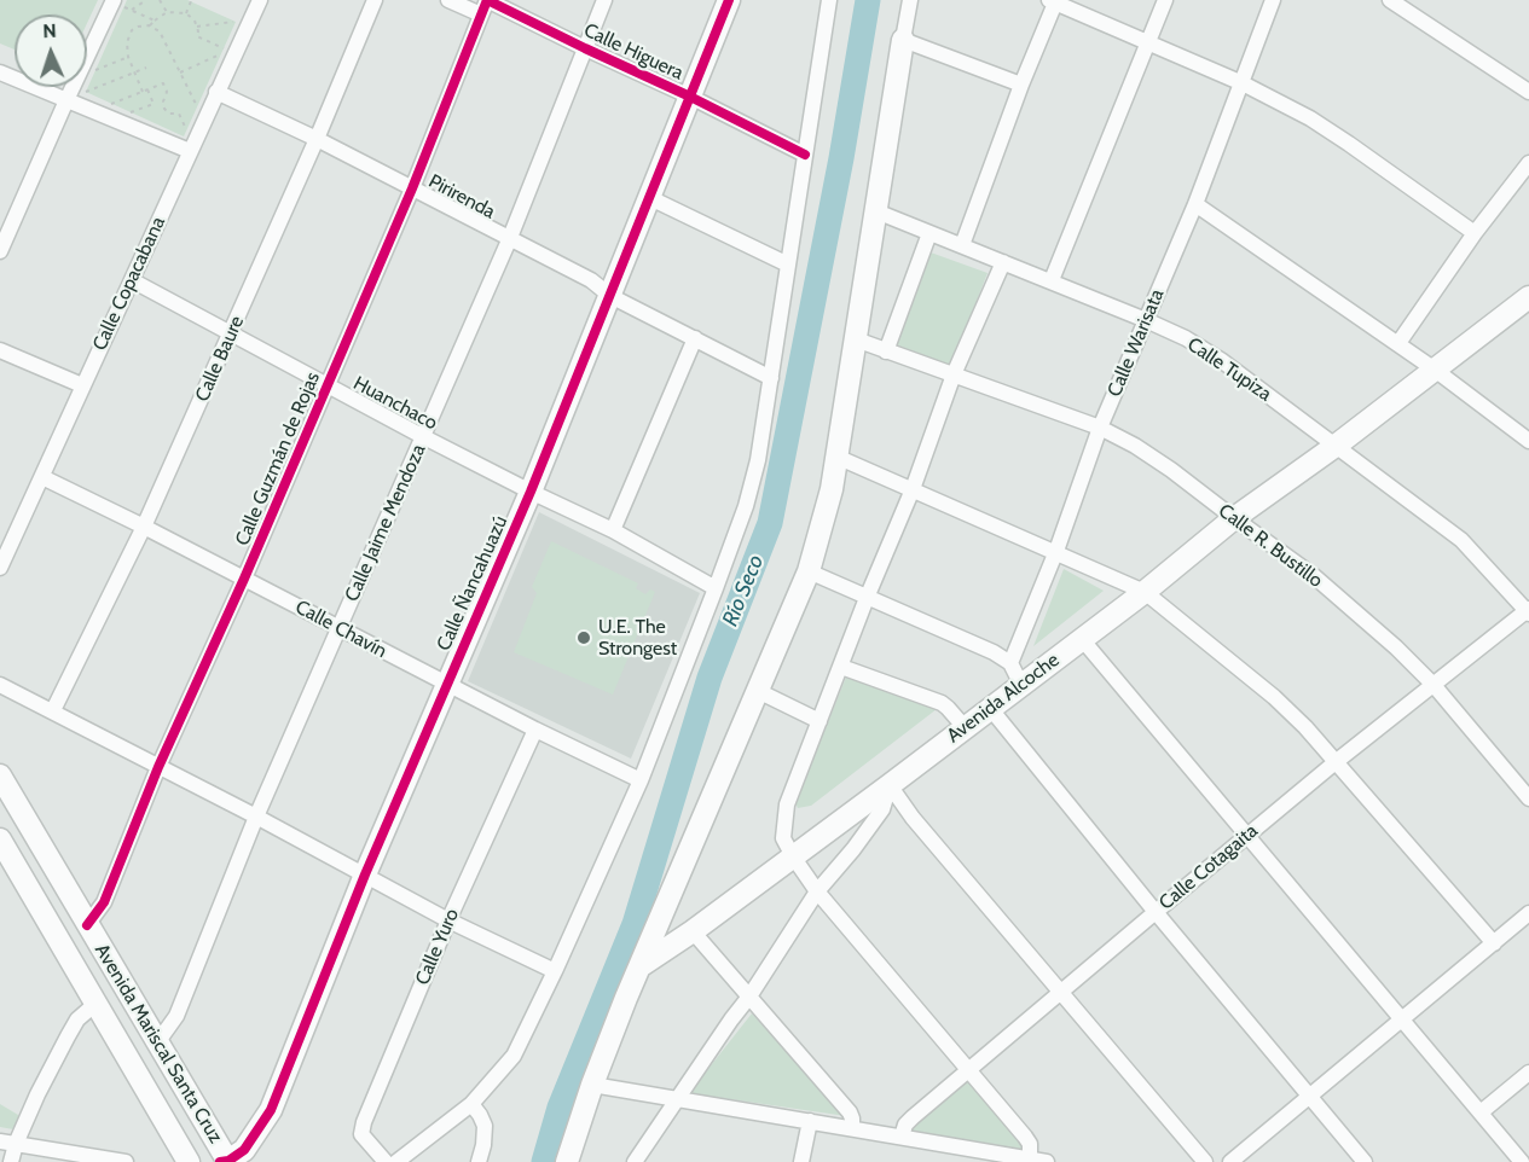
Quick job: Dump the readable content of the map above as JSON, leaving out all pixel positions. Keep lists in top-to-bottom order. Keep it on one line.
{"streets":{"street":["Calle Higuera","Pirirenda","Calle Copacabana","Calle Warisata","Calle Baure","Calle Tupiza","Huanchaco","Calle Guzmán de Rojas","Calle Jaime Mendoza","Calle R. Bustillo","Calle Ñancahuazú","Calle Chavín","Avenida Alcoche","Calle Cotagaita","Calle Yuro","Avenida Mariscal Santa Cruz"]},"crossings":[["Calle Higuera","Calle Guzmán de Rojas"],["Calle Higuera","Calle Jaime Mendoza"],["Calle Higuera","Calle Ñancahuazú"],["Pirirenda","Calle Copacabana"],["Pirirenda","Calle Baure"],["Pirirenda","Calle Guzmán de Rojas"],["Pirirenda","Calle Jaime Mendoza"],["Pirirenda","Calle Ñancahuazú"],["Calle Copacabana","Huanchaco"],["Calle Copacabana","Calle Chavín"],["Calle Warisata","Calle Tupiza"],["Calle Warisata","Calle R. Bustillo"],["Calle Baure","Huanchaco"],["Calle Baure","Calle Chavín"],["Calle Tupiza","Avenida Alcoche"],["Calle Tupiza","Calle Cotagaita"],["Huanchaco","Calle Guzmán de Rojas"],["Huanchaco","Calle Jaime Mendoza"],["Huanchaco","Calle Ñancahuazú"],["Calle Guzmán de Rojas","Calle Chavín"],["Calle Guzmán de Rojas","Avenida Mariscal Santa Cruz"],["Calle Jaime Mendoza","Calle Chavín"],["Calle Jaime Mendoza","Avenida Mariscal Santa Cruz"],["Calle R. Bustillo","Avenida Alcoche"],["Calle R. Bustillo","Calle Cotagaita"],["Calle Ñancahuazú","Calle Chavín"],["Calle Ñancahuazú","Avenida Mariscal Santa Cruz"],["Calle Chavín","Calle Yuro"]],"water":["Río Seco"],"places":["U.E. The Strongest"],"north":"top"}
